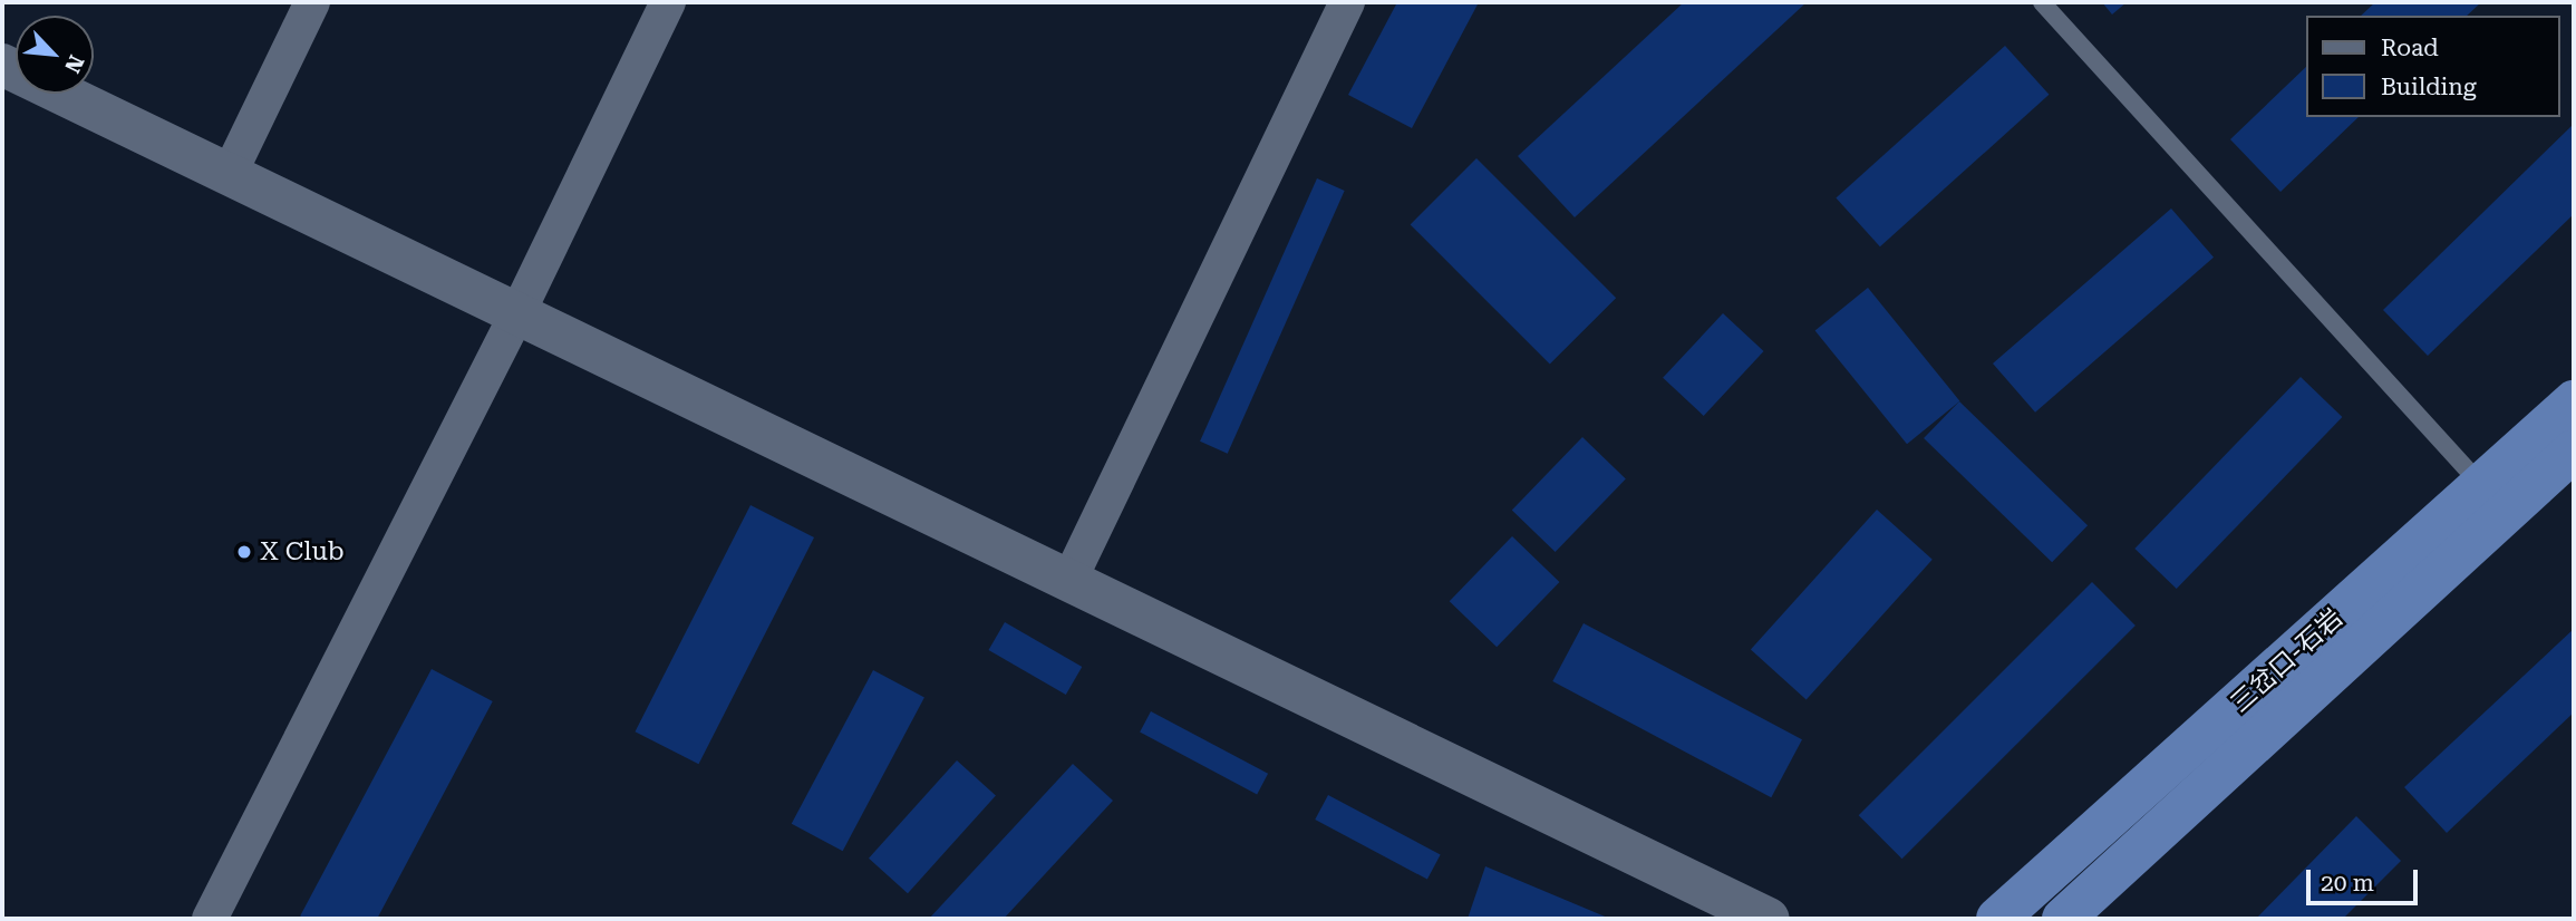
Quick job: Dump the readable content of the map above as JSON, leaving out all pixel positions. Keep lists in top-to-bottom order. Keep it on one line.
{"streets":{"highway":["三岔口-石岩"]},"places":["X Club"],"legend":["Road","Building"],"scale_bar":"20 m","north":"bottom right"}
